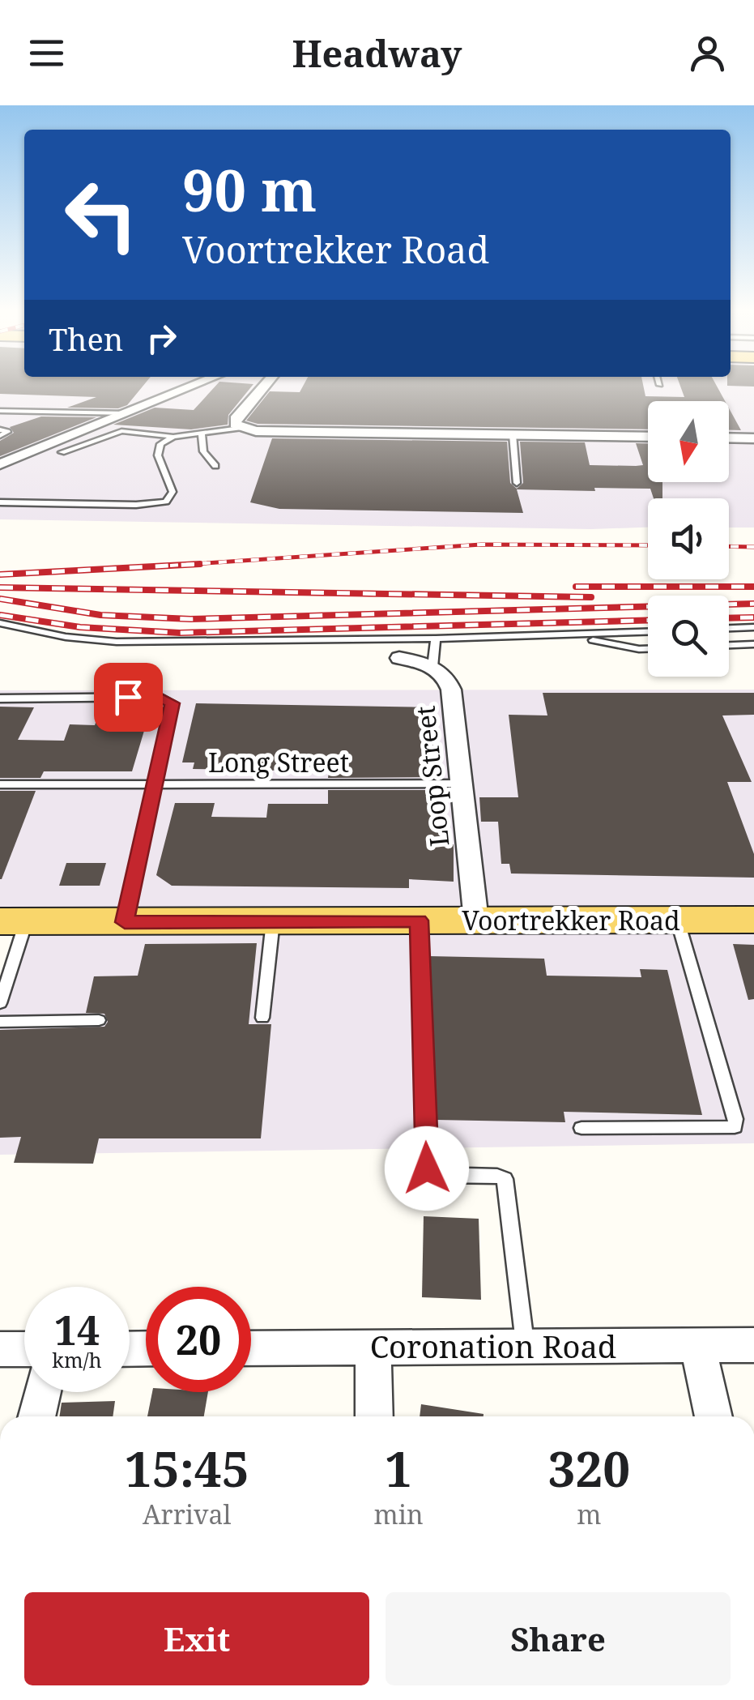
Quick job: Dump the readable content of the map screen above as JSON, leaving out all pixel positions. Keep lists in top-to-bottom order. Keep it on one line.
{"streets":{"main road":["Voortrekker Road"],"street":["Loop Street","Coronation Road"],"lane":["Long Street"]},"crossings":[["Long Street","Loop Street"],["Loop Street","Voortrekker Road"]],"north":"bottom","page":{"header":"Headway","turn":["90 m","Voortrekker Road"],"then":"Then","speed":"14 km/h","limit":"20","eta":["15:45","Arrival","1","min","320","m"],"buttons":["Exit","Share"]}}
